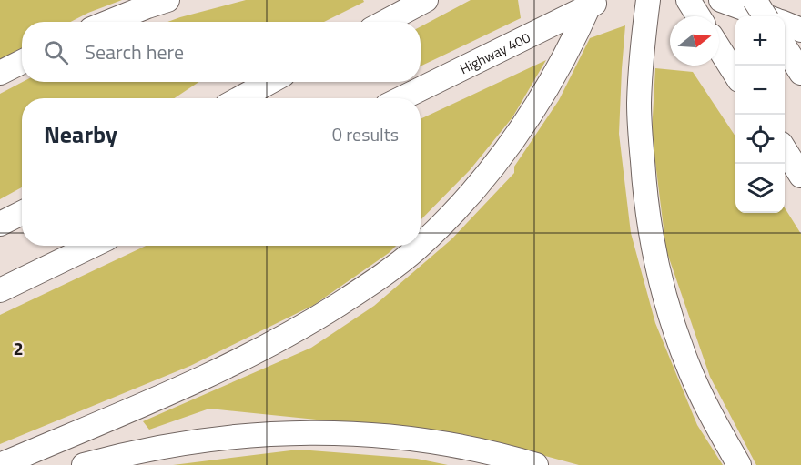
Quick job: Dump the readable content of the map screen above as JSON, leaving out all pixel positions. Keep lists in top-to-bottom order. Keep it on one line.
{"streets":{"highway":["Highway 400"]},"north":"right","page":{"map_buttons":["+","−"],"search":"Search here","heading":["Nearby","0 results"]},"grid":{"rows":["2"]}}
